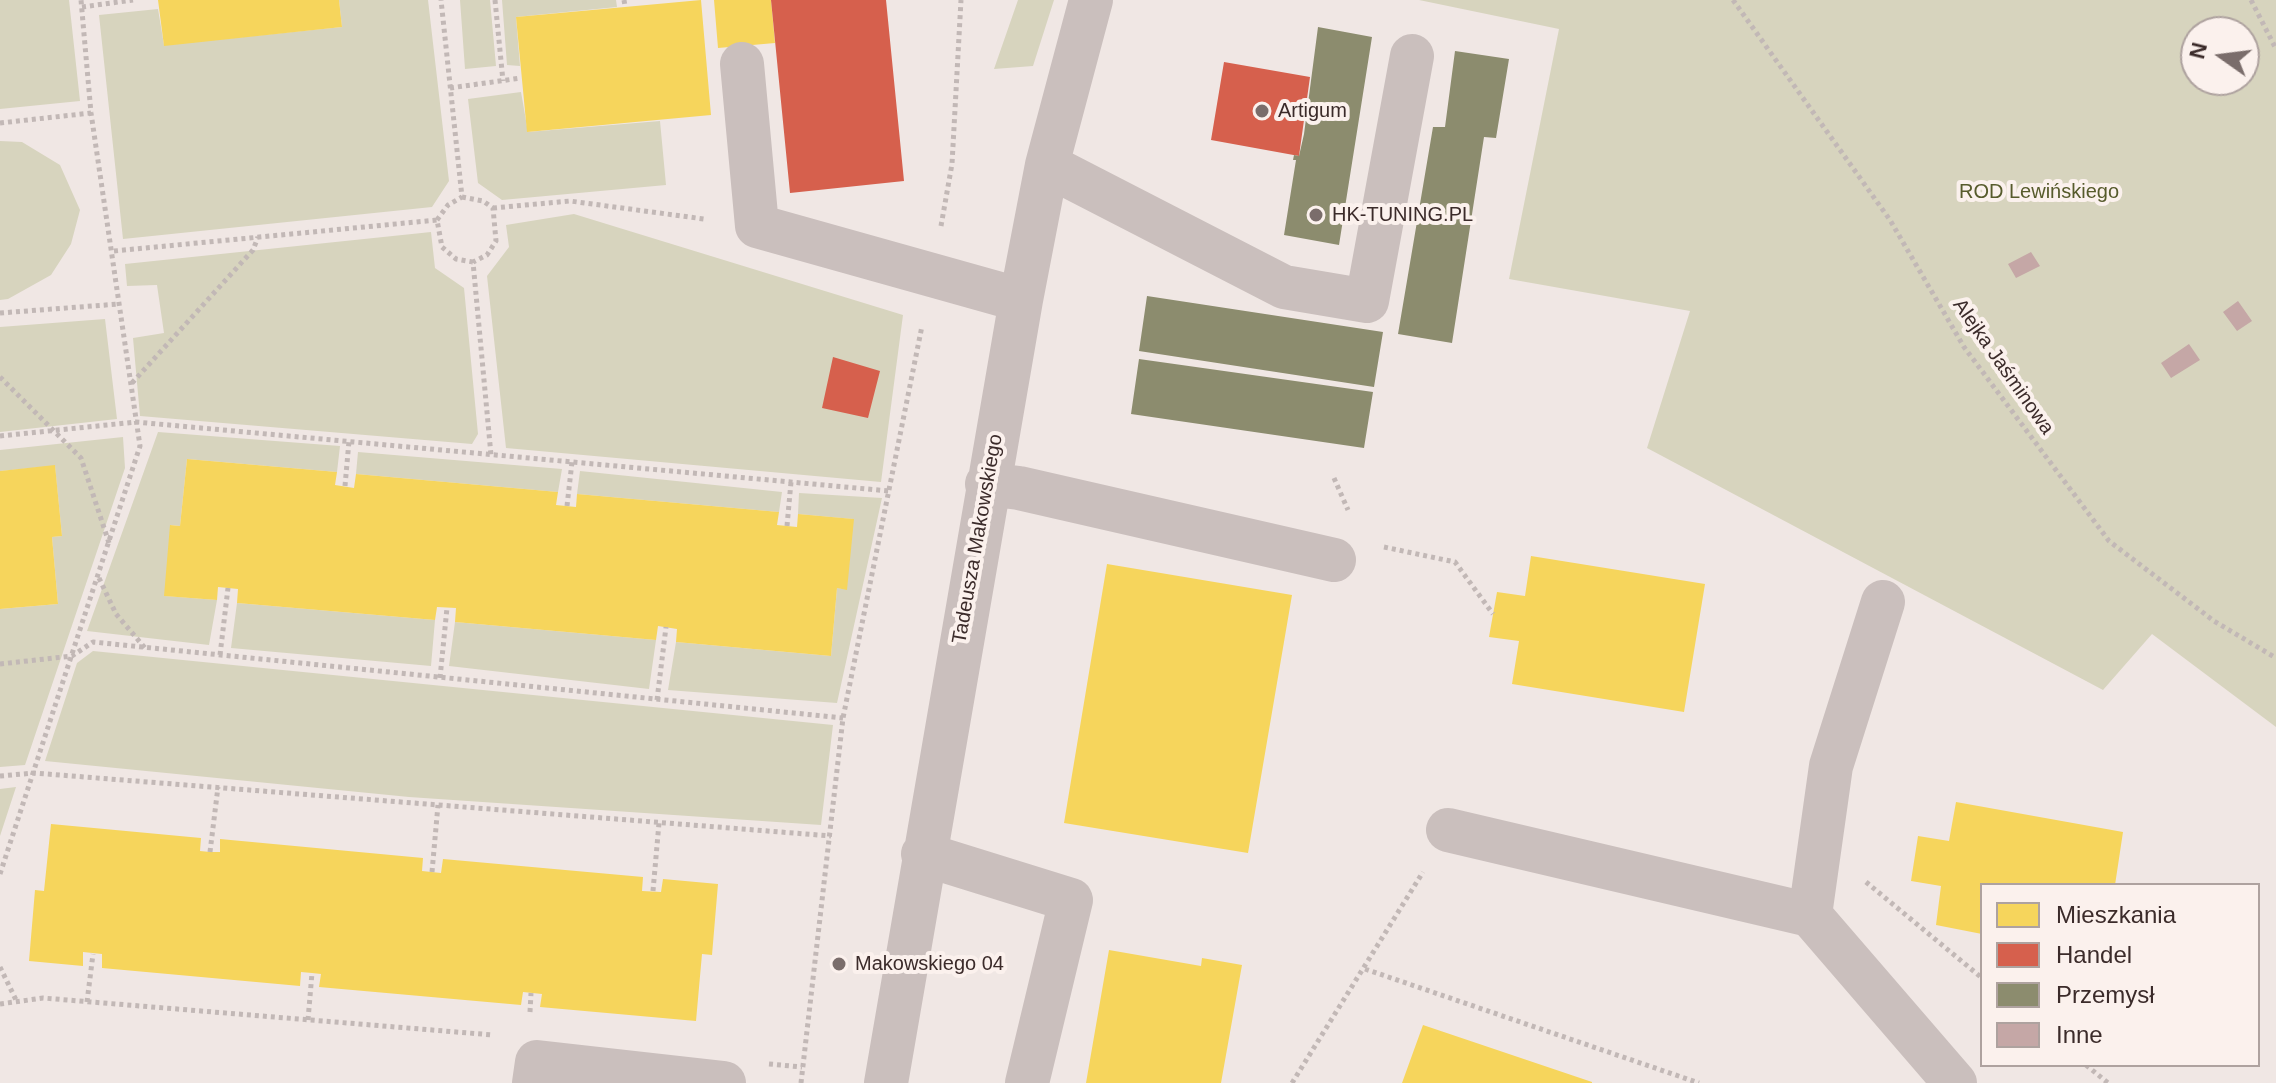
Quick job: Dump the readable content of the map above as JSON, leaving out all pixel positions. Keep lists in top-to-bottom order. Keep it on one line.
{"streets":{"street":["Tadeusza Makowskiego"],"path":["Alejka Jaśminowa"]},"parks":["ROD Lewińskiego"],"places":["Artigum","HK-TUNING.PL","Makowskiego 04"],"legend":["Mieszkania","Handel","Przemysł","Inne"],"north":"left"}
